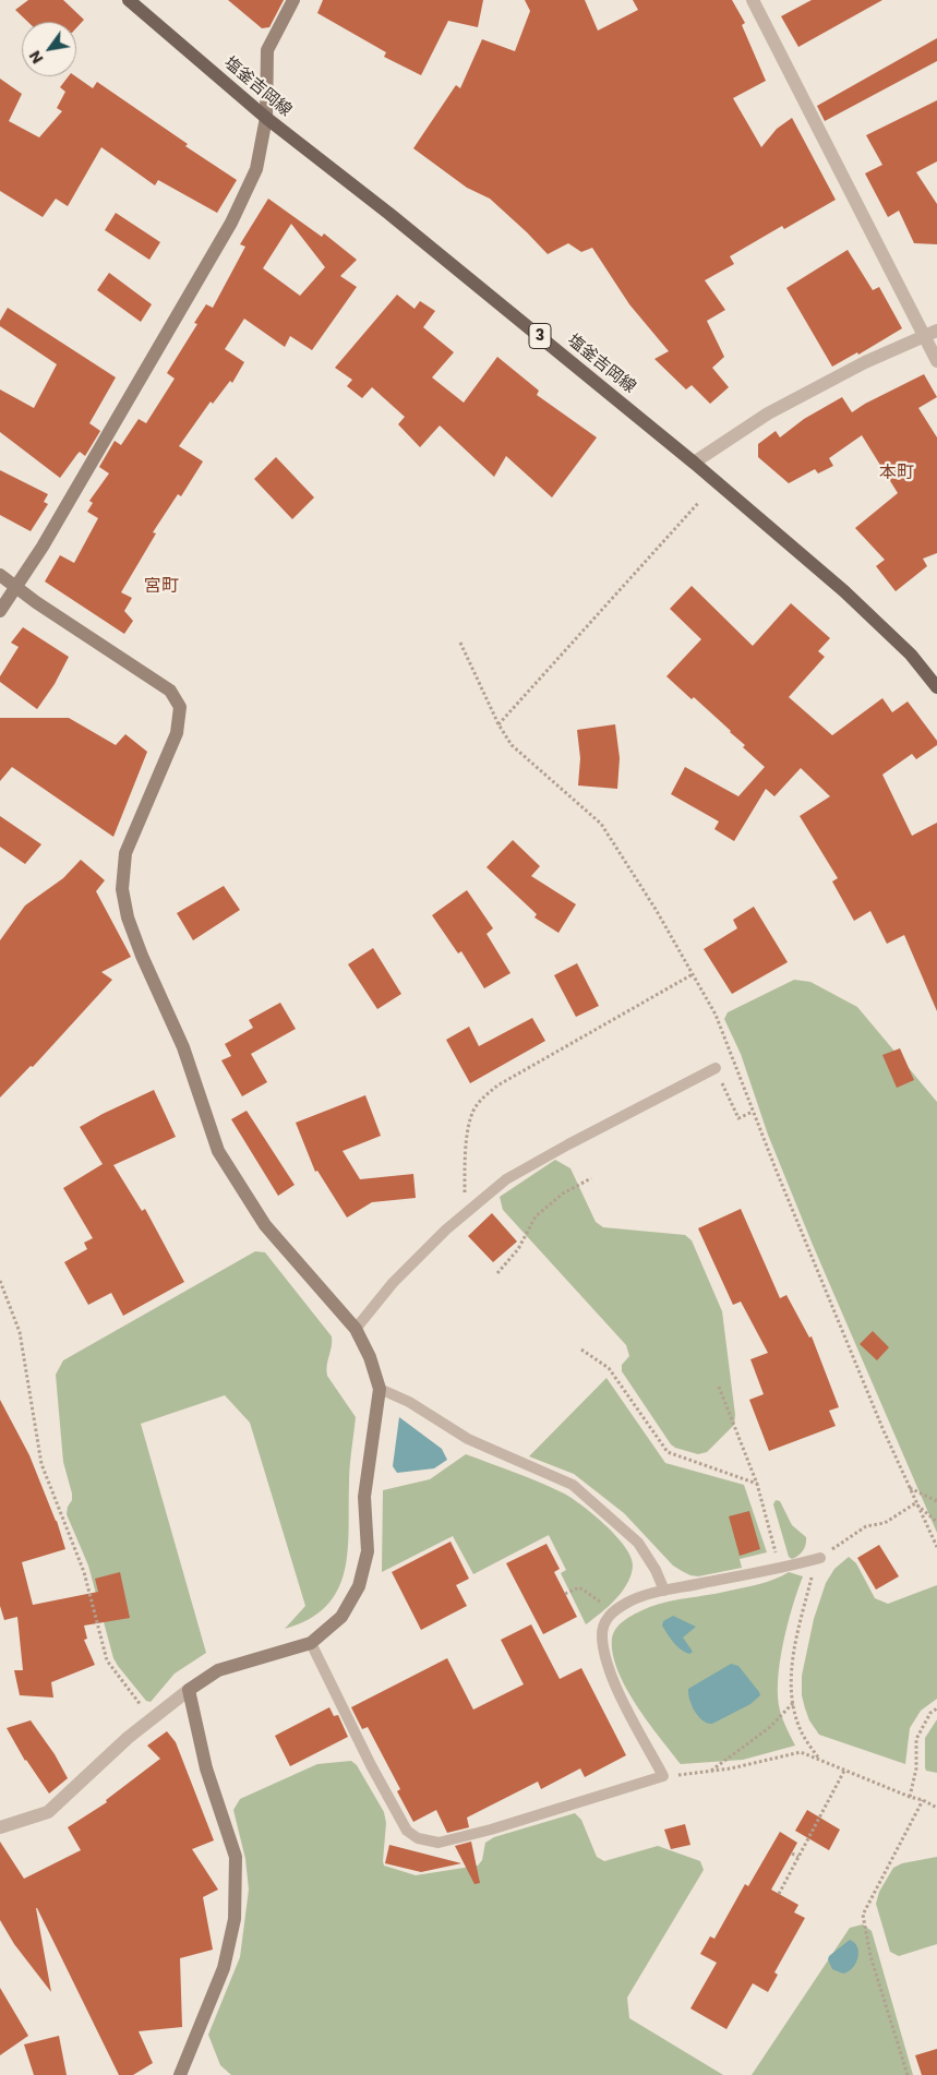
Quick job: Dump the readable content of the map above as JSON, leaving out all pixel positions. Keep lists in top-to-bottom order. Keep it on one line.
{"streets":{"main road":["塩釜吉岡線","3"]},"districts":["本町","宮町"],"north":"bottom left"}
